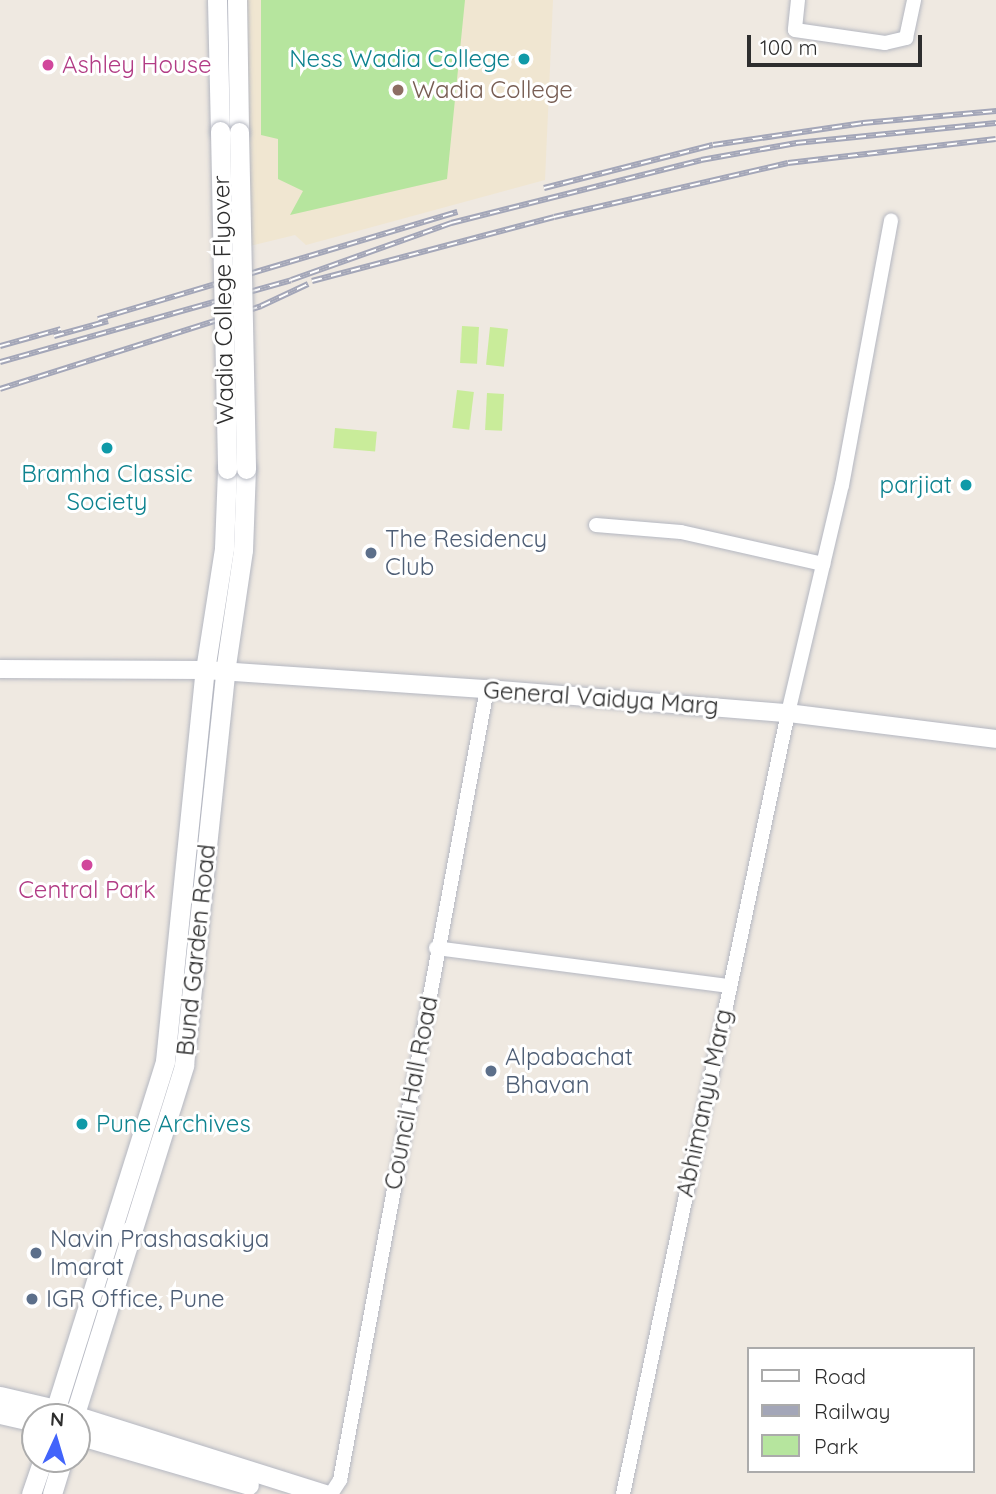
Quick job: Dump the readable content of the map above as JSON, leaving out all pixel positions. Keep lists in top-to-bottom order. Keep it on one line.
{"streets":{"main road":["Wadia College Flyover","Bund Garden Road"],"street":["General Vaidya Marg","Council Hall Road","Abhimanyu Marg"]},"crossings":[["Wadia College Flyover","Bund Garden Road"],["General Vaidya Marg","Bund Garden Road"],["General Vaidya Marg","Council Hall Road"],["General Vaidya Marg","Abhimanyu Marg"]],"places":["Ness Wadia College","Ashley House","Wadia College","Bramha Classic Society","parjiat","The Residency Club","Central Park","Alpabachat Bhavan","Pune Archives","Navin Prashasakiya Imarat","IGR Office, Pune"],"legend":["Road","Railway","Park"],"scale_bar":"100 m","north":"top"}
